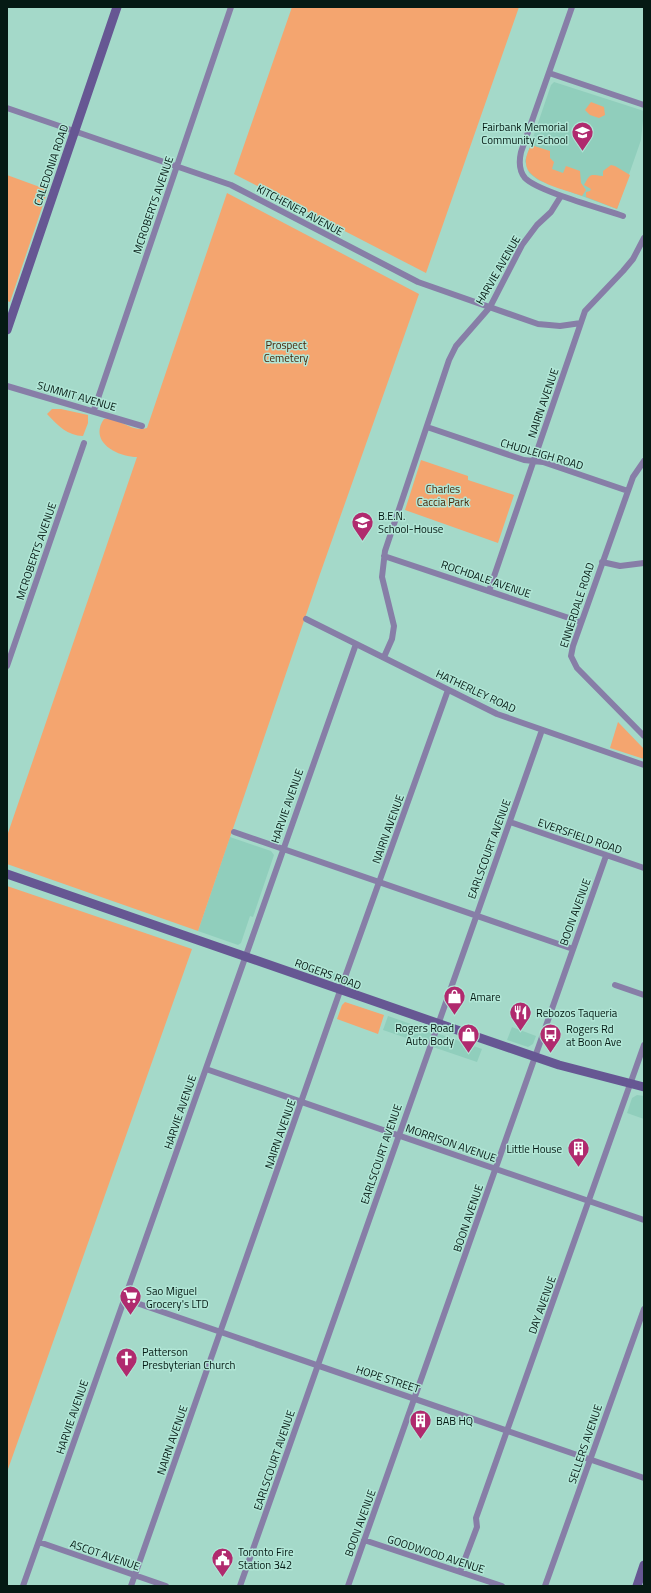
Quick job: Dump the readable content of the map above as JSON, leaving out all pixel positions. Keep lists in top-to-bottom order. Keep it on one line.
{"streets":{"street":["CALEDONIA ROAD","MCROBERTS AVENUE","KITCHENER AVENUE","HARVIE AVENUE","SUMMIT AVENUE","NAIRN AVENUE","CHUDLEIGH ROAD","ROCHDALE AVENUE","ENNERDALE ROAD","HATHERLEY ROAD","EVERSFIELD ROAD","EARLSCOURT AVENUE","BOON AVENUE","ROGERS ROAD","MORRISON AVENUE","DAY AVENUE","HOPE STREET","SELLERS AVENUE","GOODWOOD AVENUE","ASCOT AVENUE"]},"crossings":[["CALEDONIA ROAD","KITCHENER AVENUE"],["MCROBERTS AVENUE","KITCHENER AVENUE"],["MCROBERTS AVENUE","SUMMIT AVENUE"],["KITCHENER AVENUE","HARVIE AVENUE"],["KITCHENER AVENUE","NAIRN AVENUE"],["HARVIE AVENUE","CHUDLEIGH ROAD"],["HARVIE AVENUE","ROCHDALE AVENUE"],["HARVIE AVENUE","HATHERLEY ROAD"],["HARVIE AVENUE","ROGERS ROAD"],["HARVIE AVENUE","MORRISON AVENUE"],["HARVIE AVENUE","HOPE STREET"],["HARVIE AVENUE","ASCOT AVENUE"],["NAIRN AVENUE","CHUDLEIGH ROAD"],["NAIRN AVENUE","ROCHDALE AVENUE"],["NAIRN AVENUE","HATHERLEY ROAD"],["NAIRN AVENUE","ROGERS ROAD"],["NAIRN AVENUE","MORRISON AVENUE"],["NAIRN AVENUE","HOPE STREET"],["NAIRN AVENUE","ASCOT AVENUE"],["CHUDLEIGH ROAD","ENNERDALE ROAD"],["ROCHDALE AVENUE","ENNERDALE ROAD"],["HATHERLEY ROAD","EARLSCOURT AVENUE"],["EVERSFIELD ROAD","EARLSCOURT AVENUE"],["EVERSFIELD ROAD","BOON AVENUE"],["EARLSCOURT AVENUE","ROGERS ROAD"],["EARLSCOURT AVENUE","MORRISON AVENUE"],["EARLSCOURT AVENUE","HOPE STREET"],["BOON AVENUE","ROGERS ROAD"],["BOON AVENUE","MORRISON AVENUE"],["BOON AVENUE","HOPE STREET"],["BOON AVENUE","GOODWOOD AVENUE"],["ROGERS ROAD","DAY AVENUE"],["MORRISON AVENUE","DAY AVENUE"],["DAY AVENUE","HOPE STREET"],["DAY AVENUE","GOODWOOD AVENUE"],["HOPE STREET","SELLERS AVENUE"]],"parks":["Prospect Cemetery","Charles Caccia Park"],"places":{"school or university":["Fairbank Memorial Community School","B.E.N. School-House"],"shop":["Amare","Rogers Road Auto Body"],"restaurant":["Rebozos Taqueria"],"bus stop":["Rogers Rd at Boon Ave"],"building":["Little House","BAB HQ"],"supermarket":["Sao Miguel Grocery's LTD"],"church":["Patterson Presbyterian Church"],"public building":["Toronto Fire Station 342"]}}
